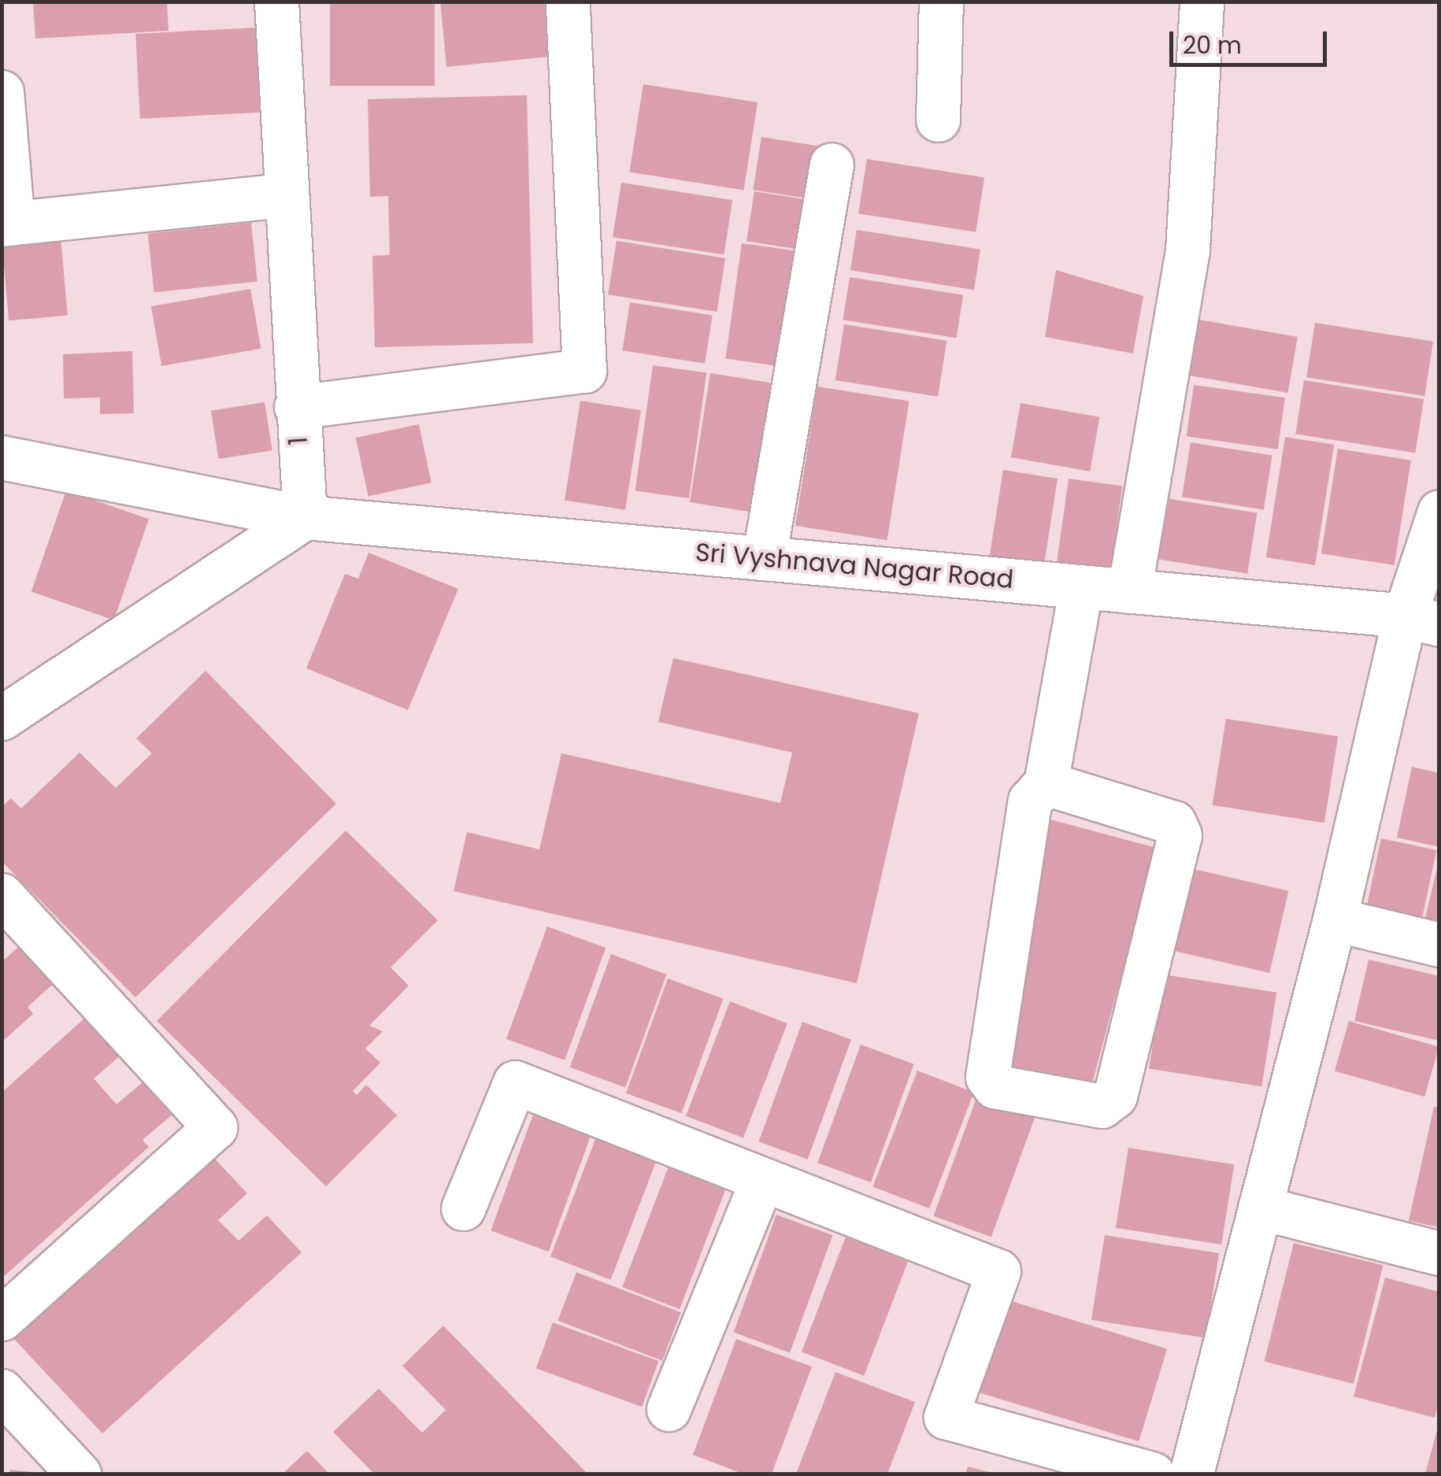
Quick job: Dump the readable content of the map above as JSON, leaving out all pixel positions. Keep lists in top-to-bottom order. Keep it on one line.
{"streets":{"street":["1","Sri Vyshnava Nagar Road"]},"crossings":[["1","Sri Vyshnava Nagar Road"]],"scale_bar":"20 m"}
